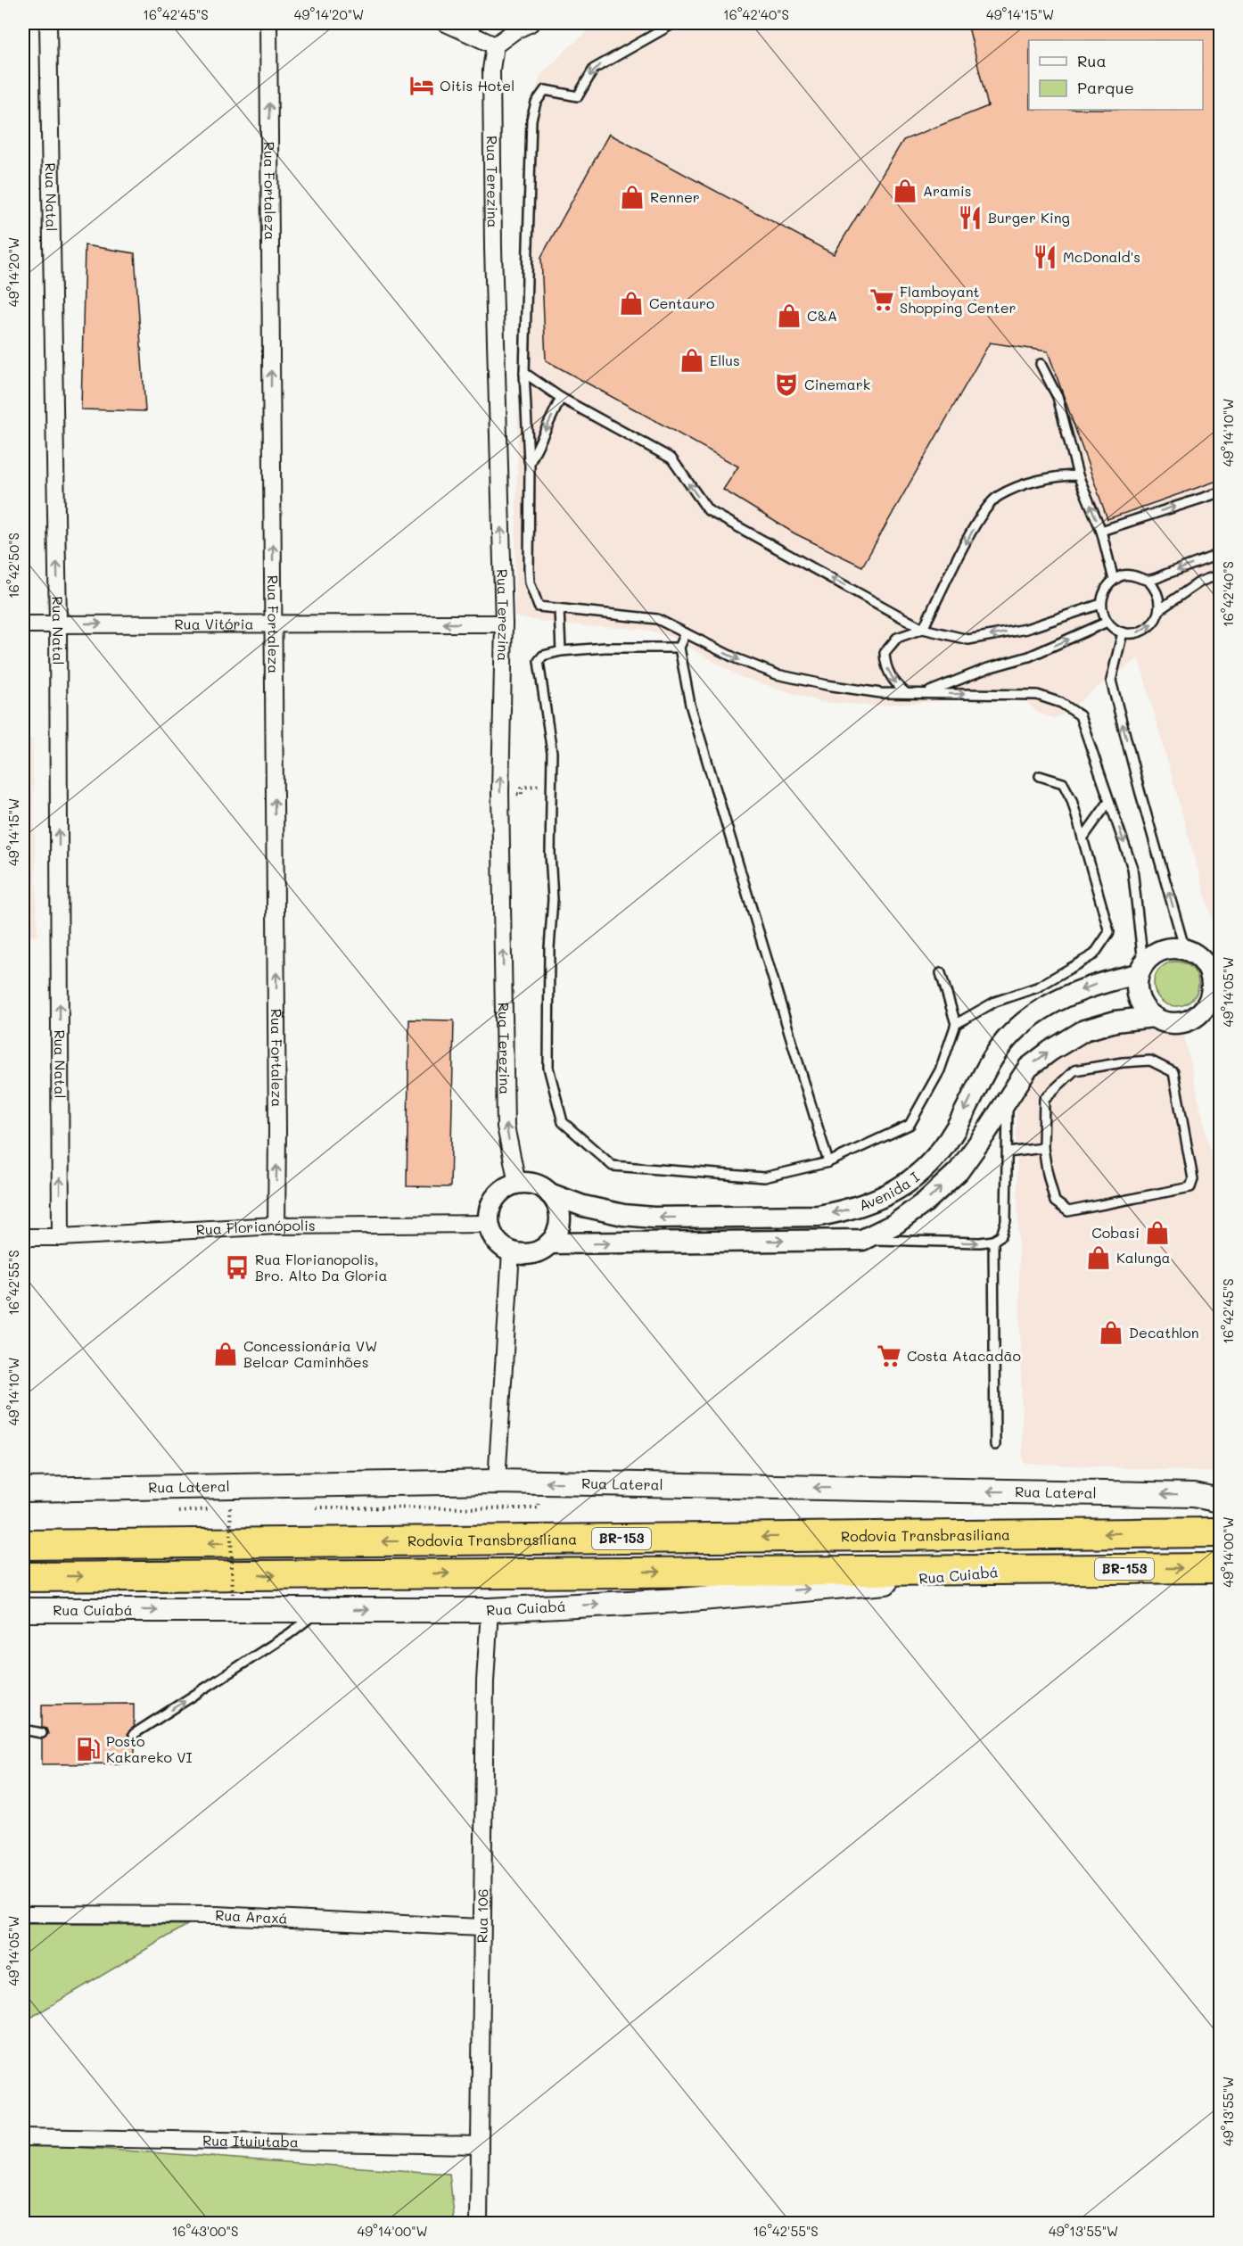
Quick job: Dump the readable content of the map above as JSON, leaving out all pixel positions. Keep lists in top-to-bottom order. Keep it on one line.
{"streets":{"highway":["Rodovia Transbrasiliana","BR-153"],"main road":["Rua Lateral","Rua Cuiabá"],"street":["Rua Terezina","Rua Fortaleza","Rua Natal","Rua Vitória","Avenida I","Rua Florianópolis","Rua Araxá","Rua 106","Rua Ituiutaba"]},"crossings":[["Rua Terezina","Rua Vitória"],["Rua Terezina","Avenida I"],["Rua Terezina","Rua Florianópolis"],["Rua Fortaleza","Rua Vitória"],["Rua Fortaleza","Rua Florianópolis"],["Rua Natal","Rua Vitória"],["Rua Natal","Rua Florianópolis"],["Avenida I","Rua Florianópolis"],["BR-153","Rua Cuiabá"],["Rua Cuiabá","Rua 106"],["Rua Araxá","Rua 106"],["Rua 106","Rua Ituiutaba"]],"one_way":["Rua Terezina","Rua Fortaleza","Rua Natal","Rua Lateral","Rua Cuiabá"],"places":{"hotel":["Oitis Hotel"],"shop":["Aramis","Renner","Centauro","C&A","Ellus","Cobasi","Kalunga","Decathlon","Concessionária VW Belcar Caminhões"],"restaurant":["Burger King","McDonald's"],"supermarket":["Flamboyant Shopping Center","Costa Atacadão"],"theatre":["Cinemark"],"bus stop":["Rua Florianopolis, Bro. Alto Da Gloria"],"fuel station":["Posto Kakareko VI"]},"legend":["Rua","Parque"],"coordinates":["16°42'45\"S","49°14'20\"W","16°42'40\"S","49°14'15\"W","49°14'10\"W","16°42'50\"S","49°14'05\"W","16°42'55\"S","49°14'00\"W","49°13'55\"W","16°43'00\"S"]}
